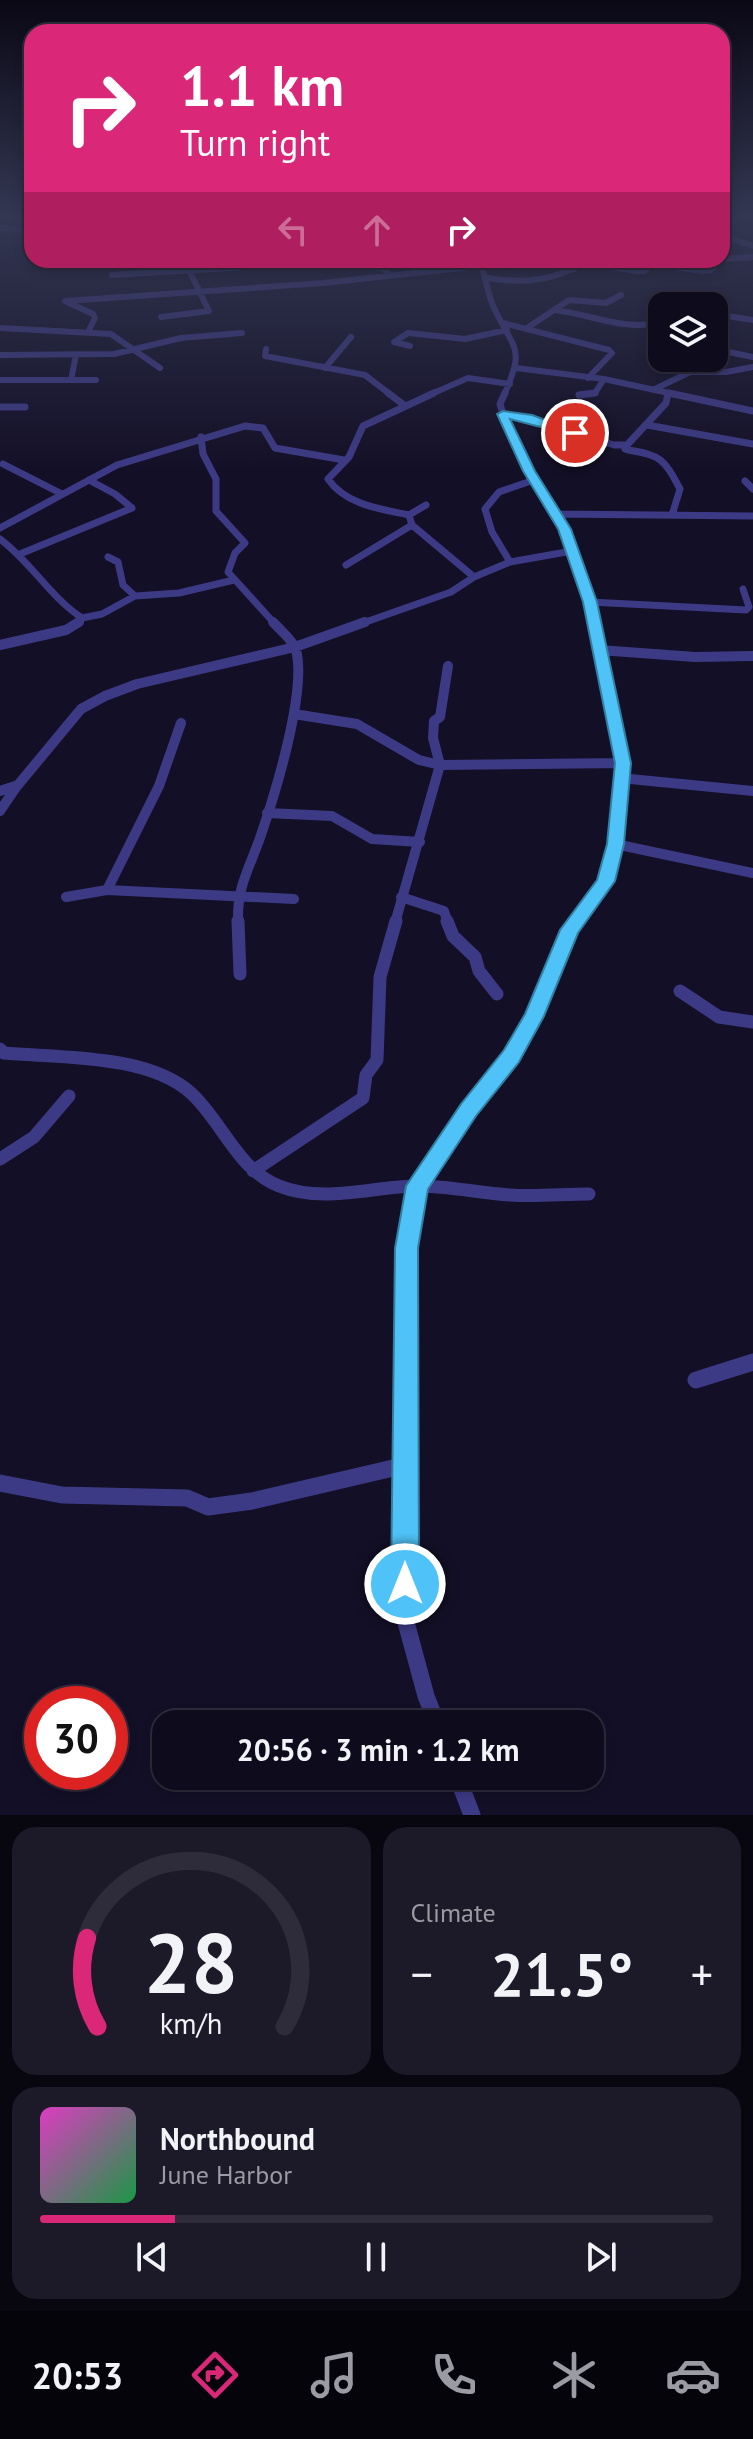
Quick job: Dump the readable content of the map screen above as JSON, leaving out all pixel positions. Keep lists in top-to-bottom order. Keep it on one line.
{"page":{"turn":["1.1 km","Turn right"],"limit":"30","trip":"20:56 · 3 min · 1.2 km","tile":"Climate","heat":["−","21.5°","+"],"song":["Northbound","June Harbor"],"tabs":"20:53","gauge":["28","km/h"]}}
